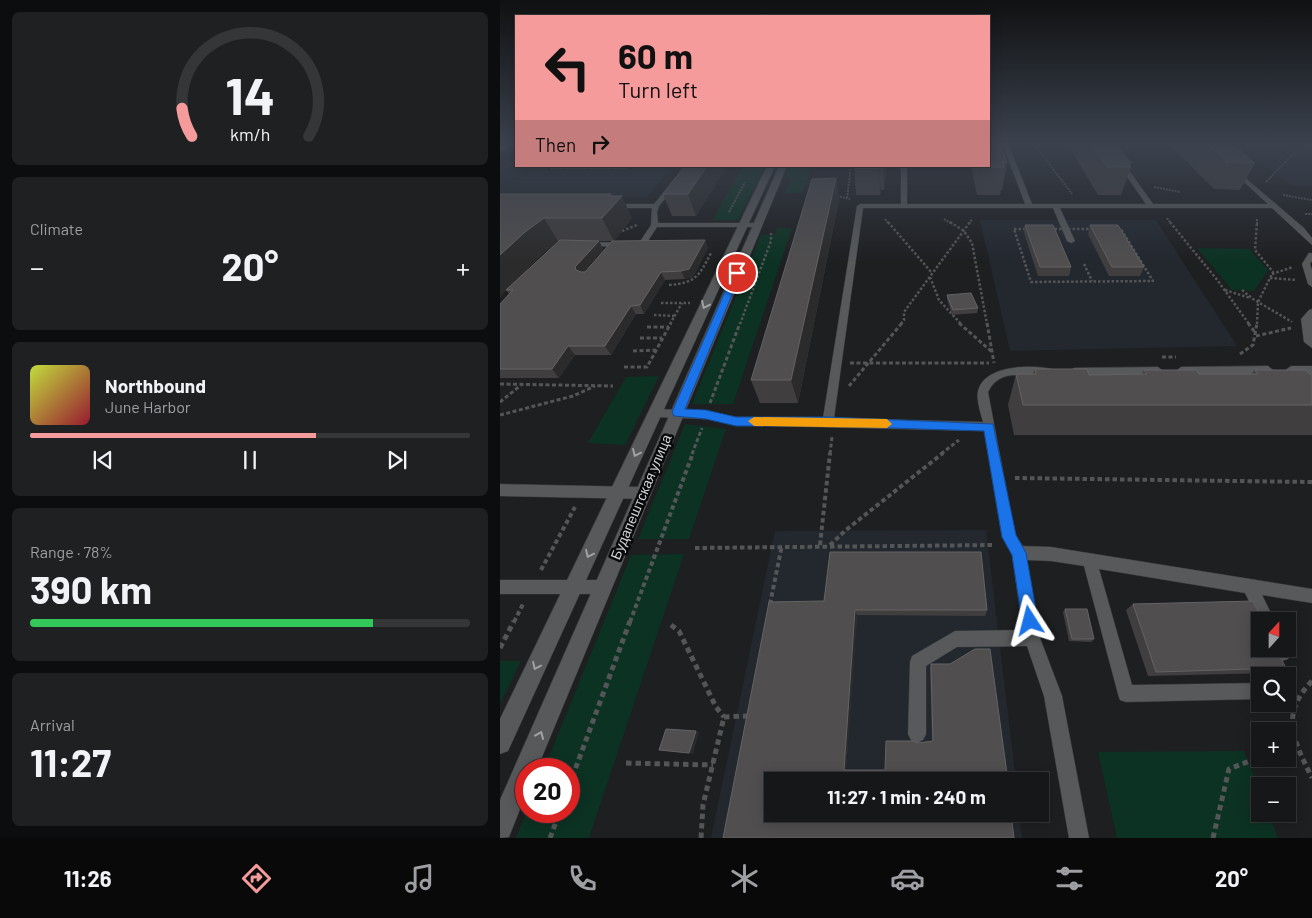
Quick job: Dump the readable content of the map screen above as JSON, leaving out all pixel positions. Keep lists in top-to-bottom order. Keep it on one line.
{"streets":{"street":["Будапештская улица"]},"north":"top","page":{"turn":["60 m","Turn left"],"then":"Then","tile":["Climate",["Range · 78%","390 km"],["Arrival","11:27"]],"heat":["−","20°","+"],"song":["Northbound","June Harbor"],"map_buttons":["+","−"],"limit":"20","trip":"11:27 · 1 min · 240 m","tabs":["11:26","20°"],"gauge":["14","km/h"]}}
